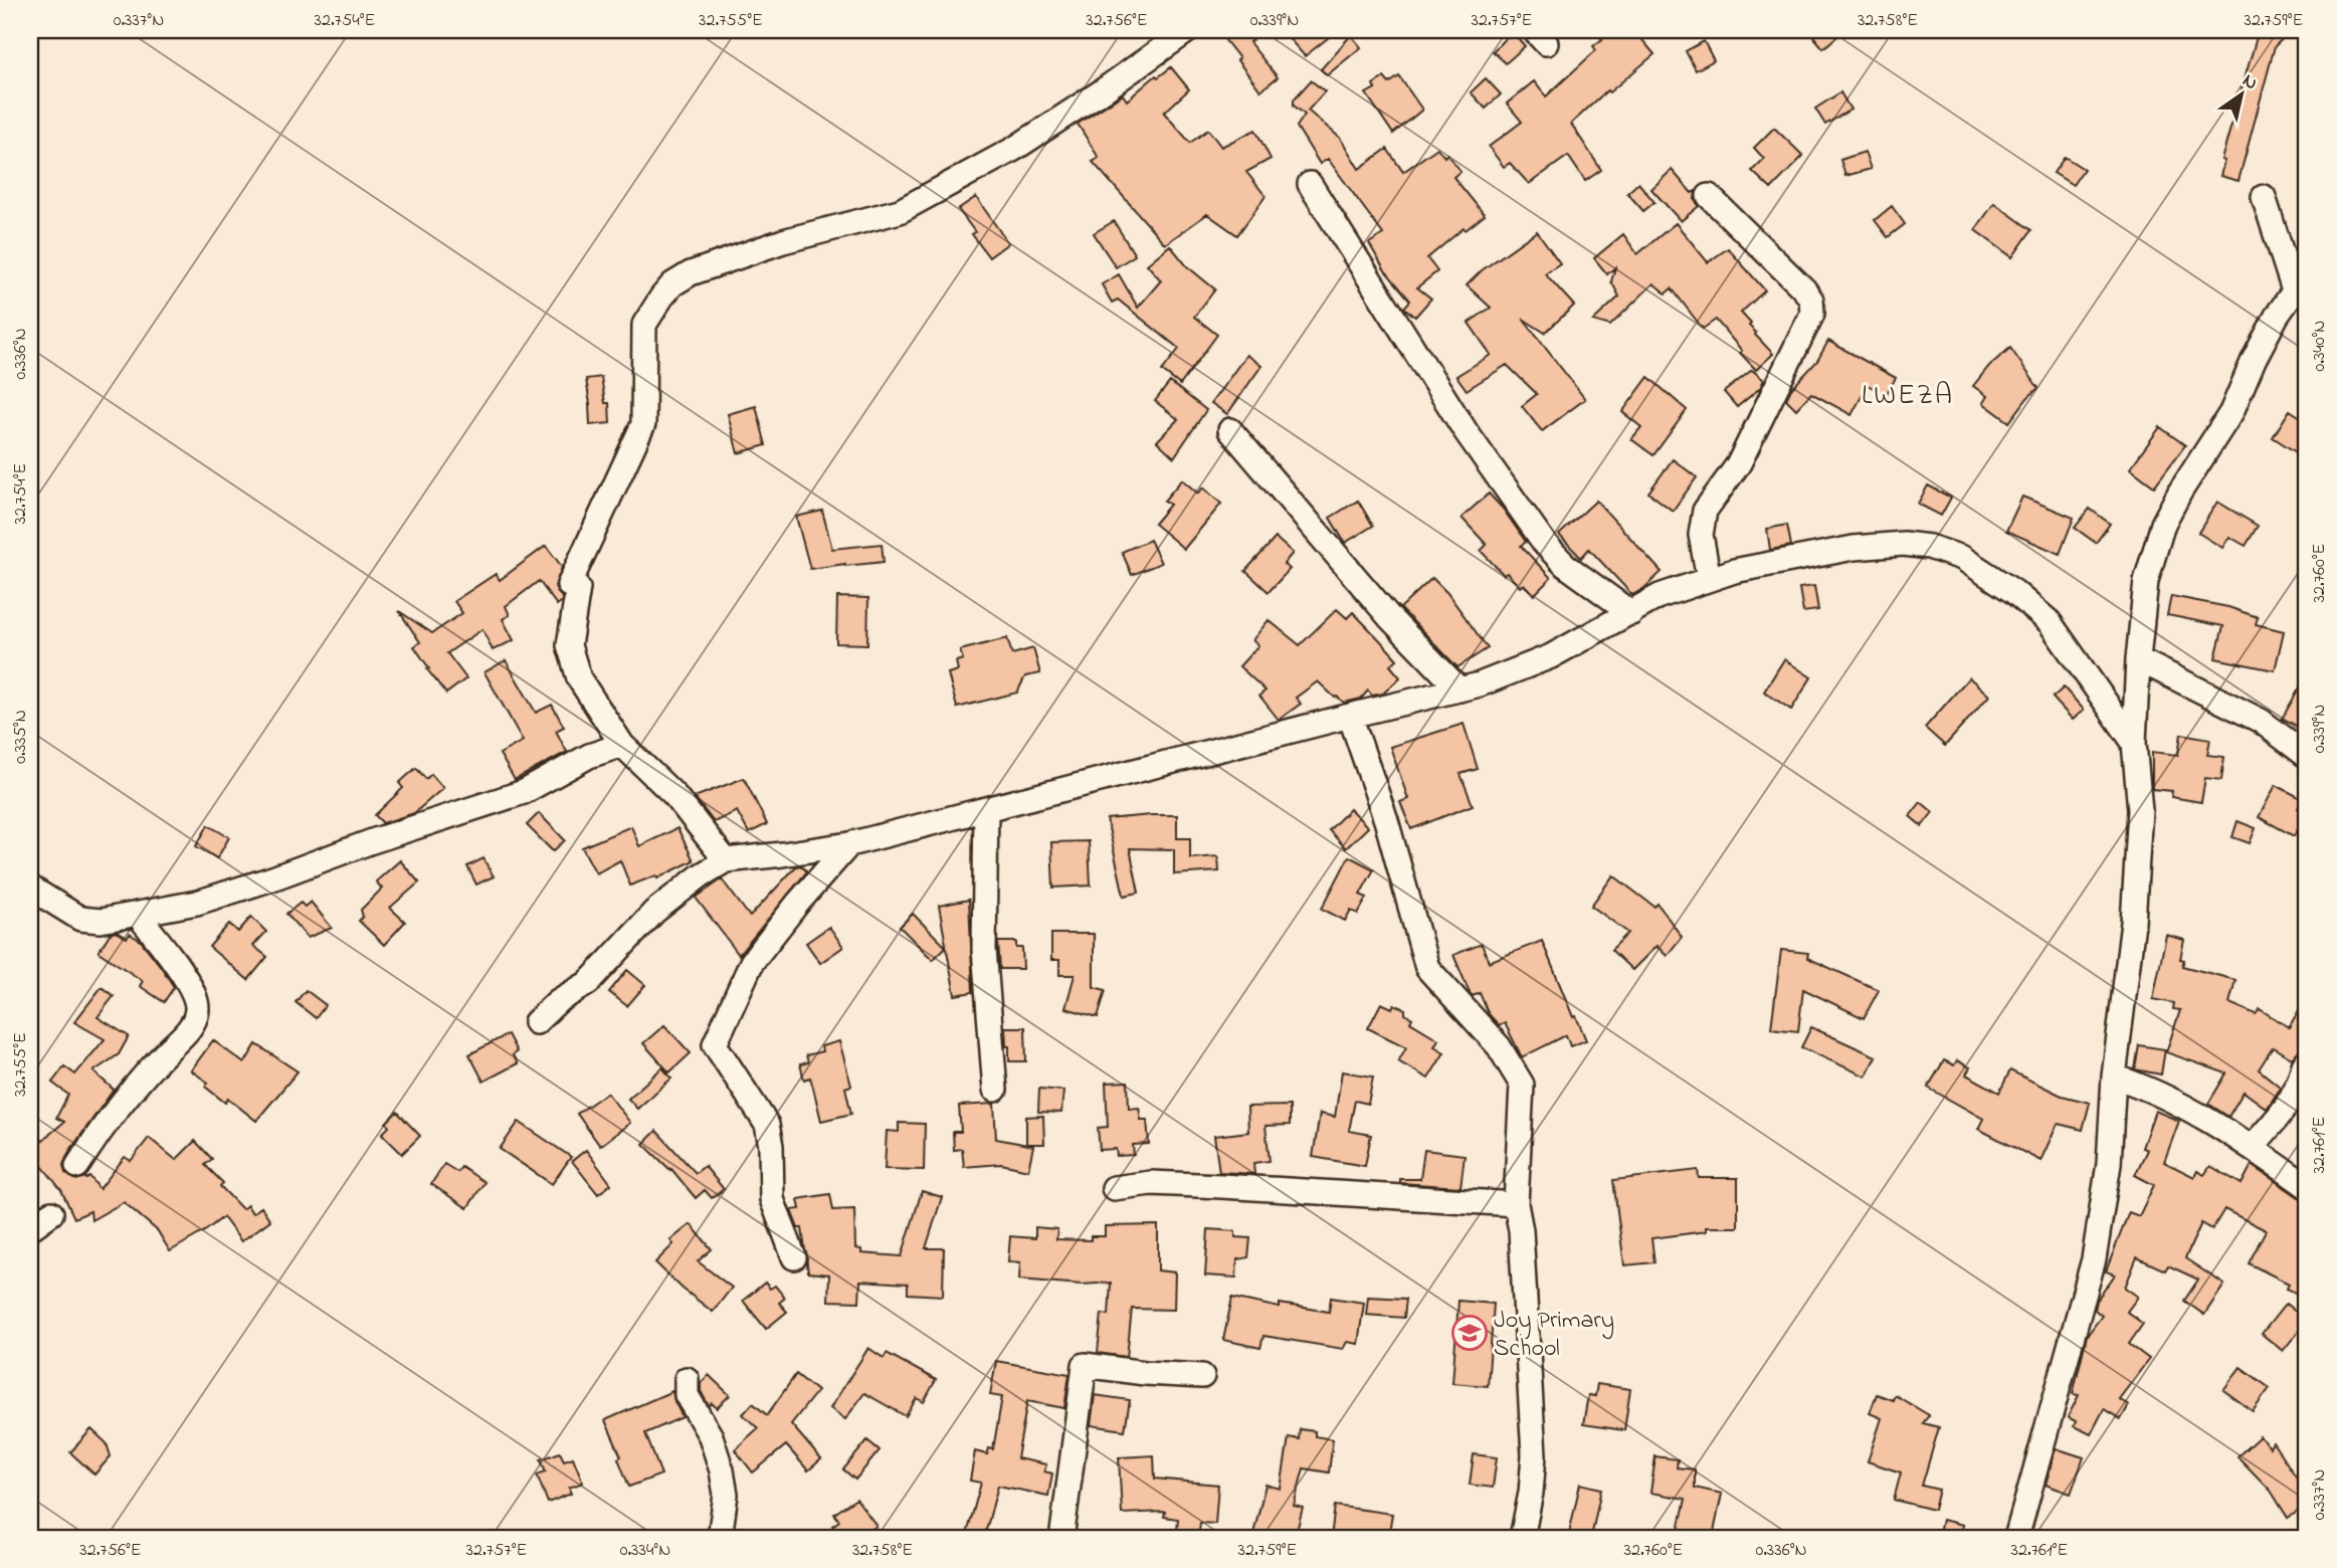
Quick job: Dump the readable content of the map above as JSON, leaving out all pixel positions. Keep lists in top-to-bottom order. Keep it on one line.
{"districts":["LWEZA"],"places":{"school or university":["Joy Primary School"]},"north":"top right","coordinates":["0.337°N","32.754°E","32.755°E","32.756°E","0.339°N","32.757°E","32.758°E","32.759°E","0.340°N","0.336°N","32.760°E","0.335°N","32.761°E","0.334°N"]}
